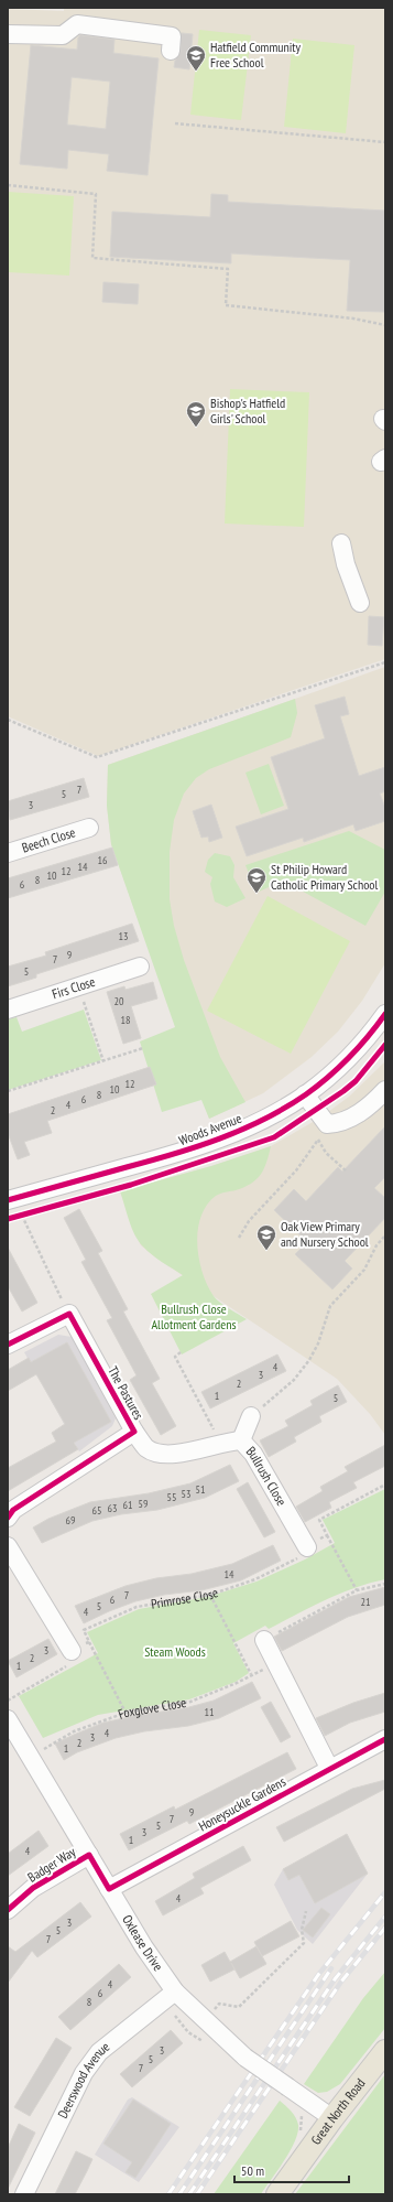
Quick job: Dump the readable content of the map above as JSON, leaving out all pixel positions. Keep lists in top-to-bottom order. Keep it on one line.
{"streets":{"main road":["Great North Road"],"street":["Beech Close","Firs Close","Woods Avenue","The Pastures","Bullrush Close","Honeysuckle Gardens","Badger Way","Oxlease Drive","Deerswood Avenue"],"path":["Primrose Close","Foxglove Close"]},"crossings":[["The Pastures","Bullrush Close"],["Foxglove Close","Oxlease Drive"],["Honeysuckle Gardens","Oxlease Drive"],["Badger Way","Oxlease Drive"],["Oxlease Drive","Deerswood Avenue"],["Oxlease Drive","Great North Road"]],"parks":["Bullrush Close Allotment Gardens","Steam Woods"],"places":{"school or university":["Hatfield Community Free School","Bishop's Hatfield Girls' School","St Philip Howard Catholic Primary School","Oak View Primary and Nursery School"]},"house_numbers":["7","5","3","16","14","12","10","8","6","13","9","7","5","20","18","12","10","8","6","4","2","4","3","2","1","5","51","53","55","59","61","63","65","69","14","7","6","21","5","4","3","2","1","11","4","3","2","1","9","7","5","3","1","4","4","3","5","7","4","6","8","3","5","7"],"scale_bar":"50 m"}
